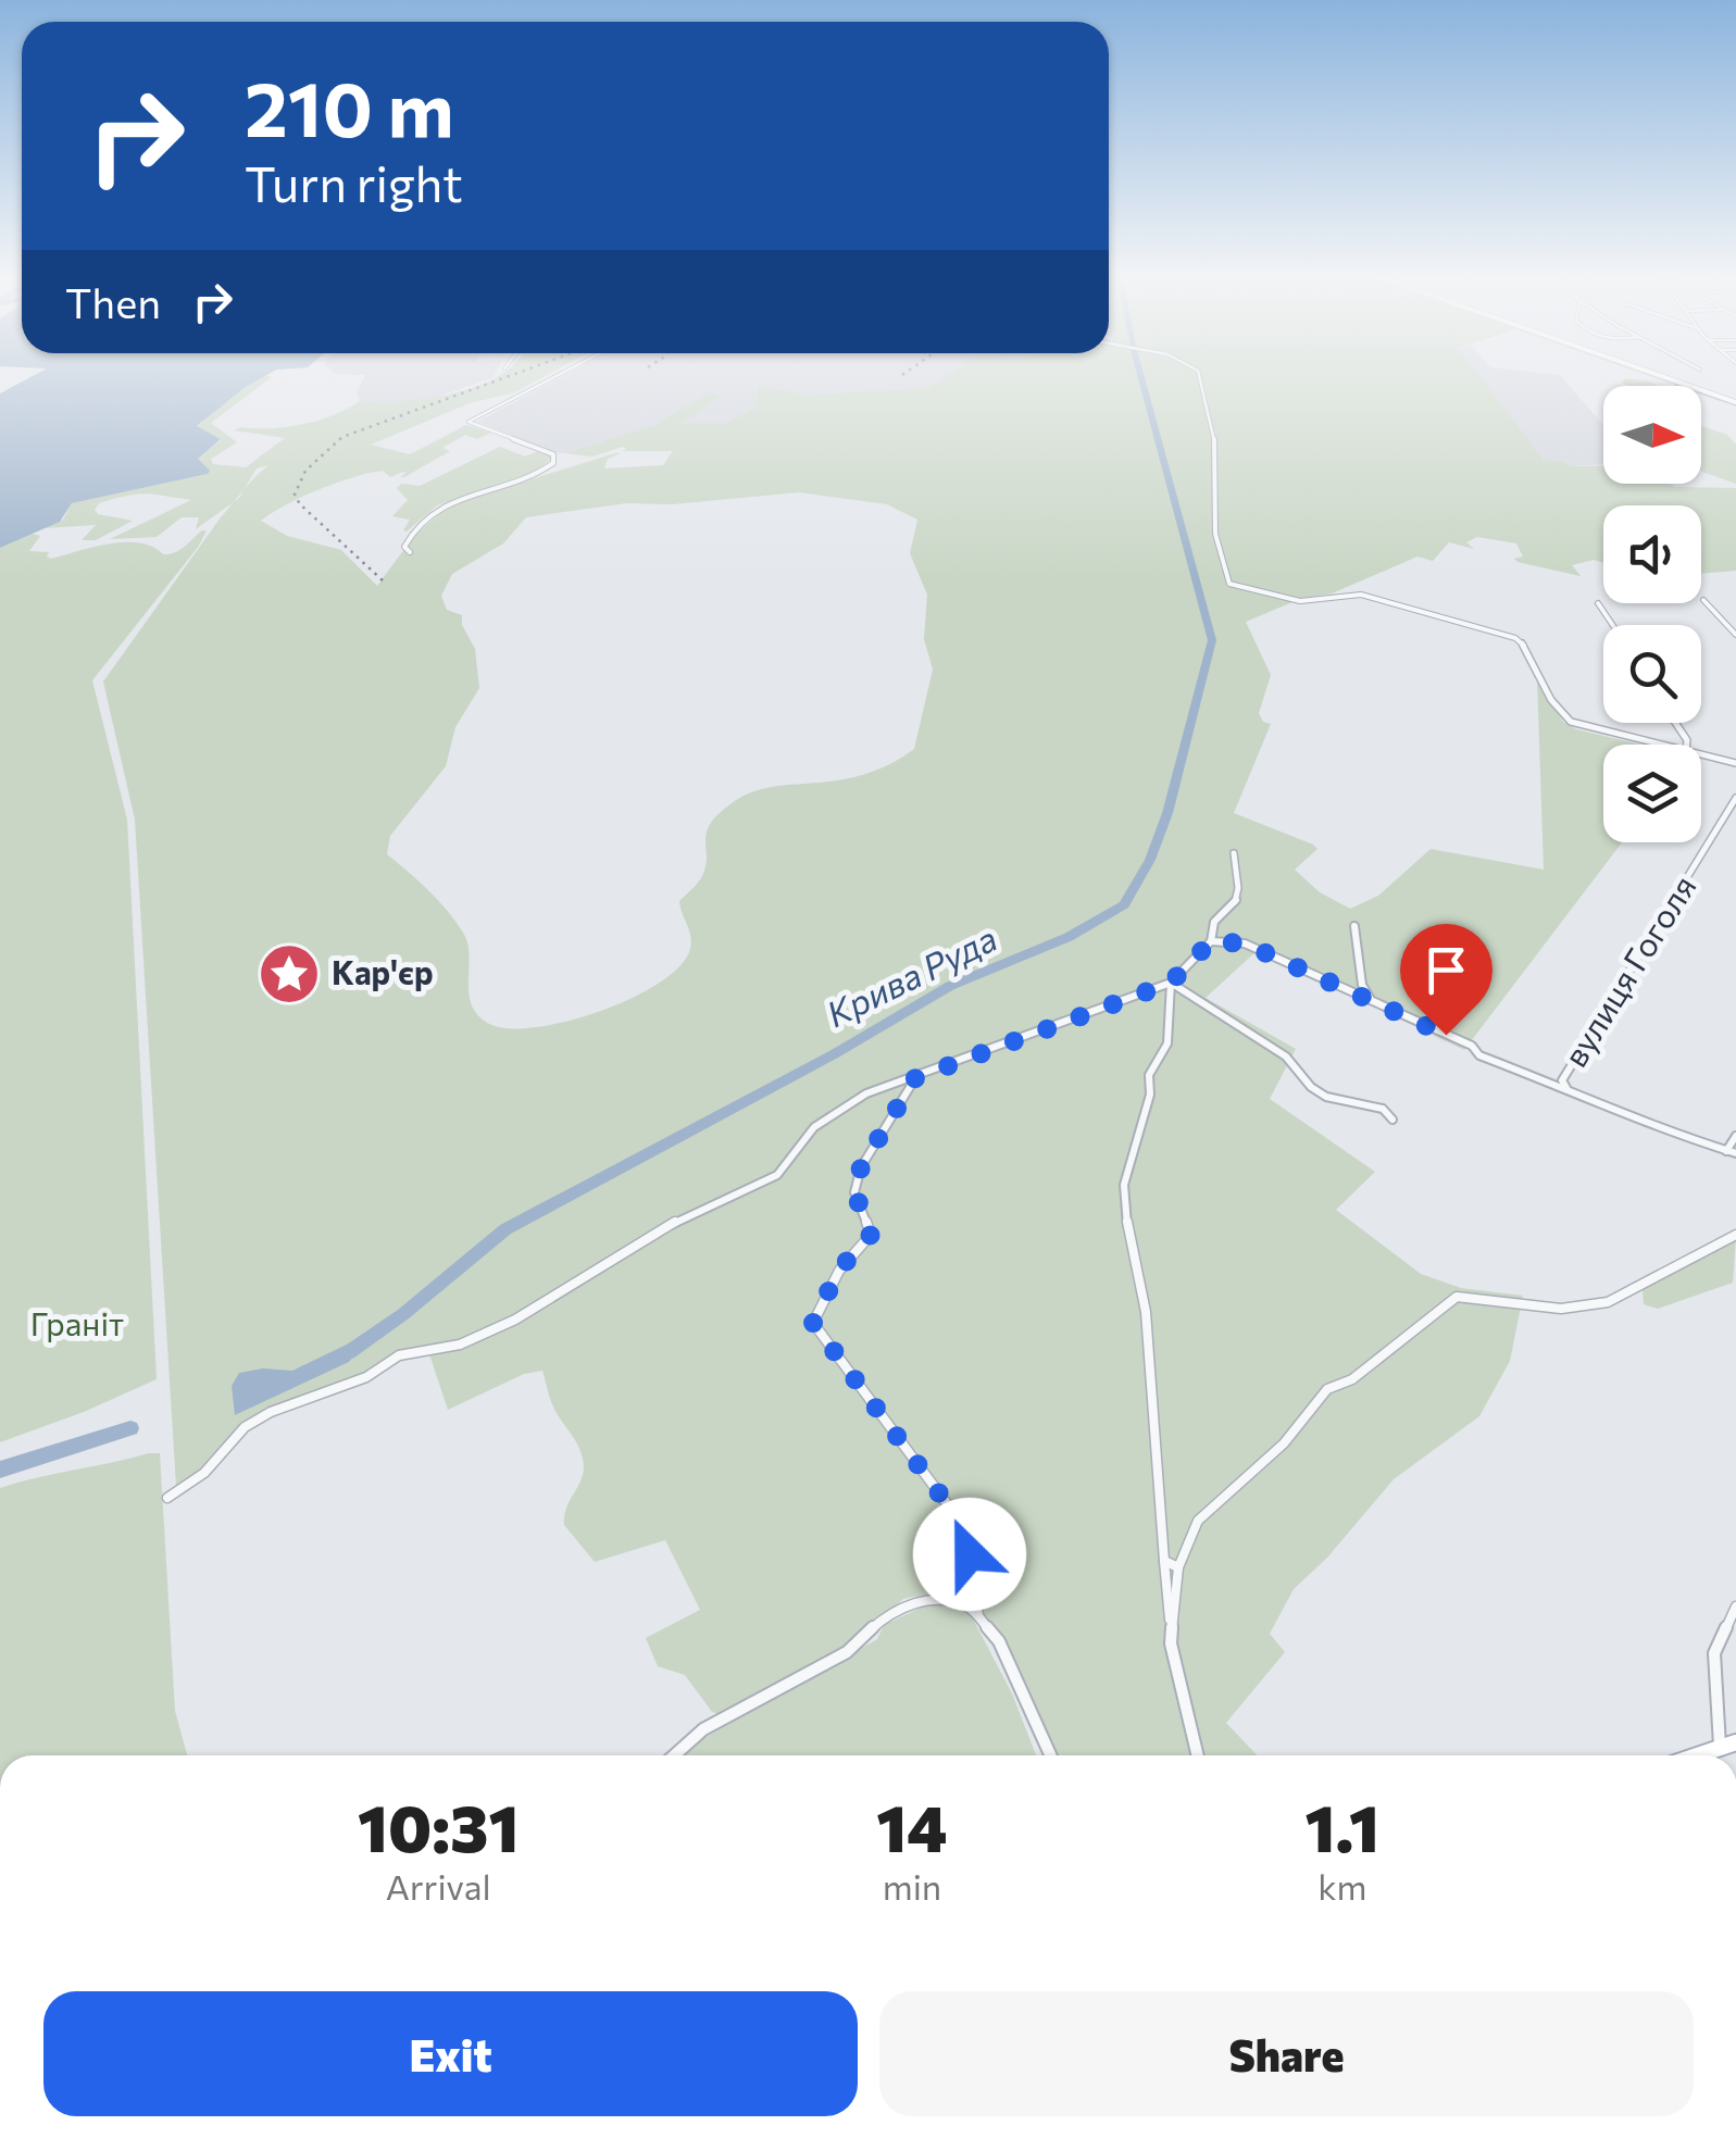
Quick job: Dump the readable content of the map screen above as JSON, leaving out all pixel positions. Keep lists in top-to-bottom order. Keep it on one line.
{"streets":{"street":["вулиця Гоголя"]},"water":["Крива Руда"],"parks":["Граніт"],"places":{"place":["Кар'єр"]},"north":"right","page":{"turn":["210 m","Turn right"],"then":"Then","eta":["10:31","Arrival","14","min","1.1","km"],"buttons":["Exit","Share"]}}
